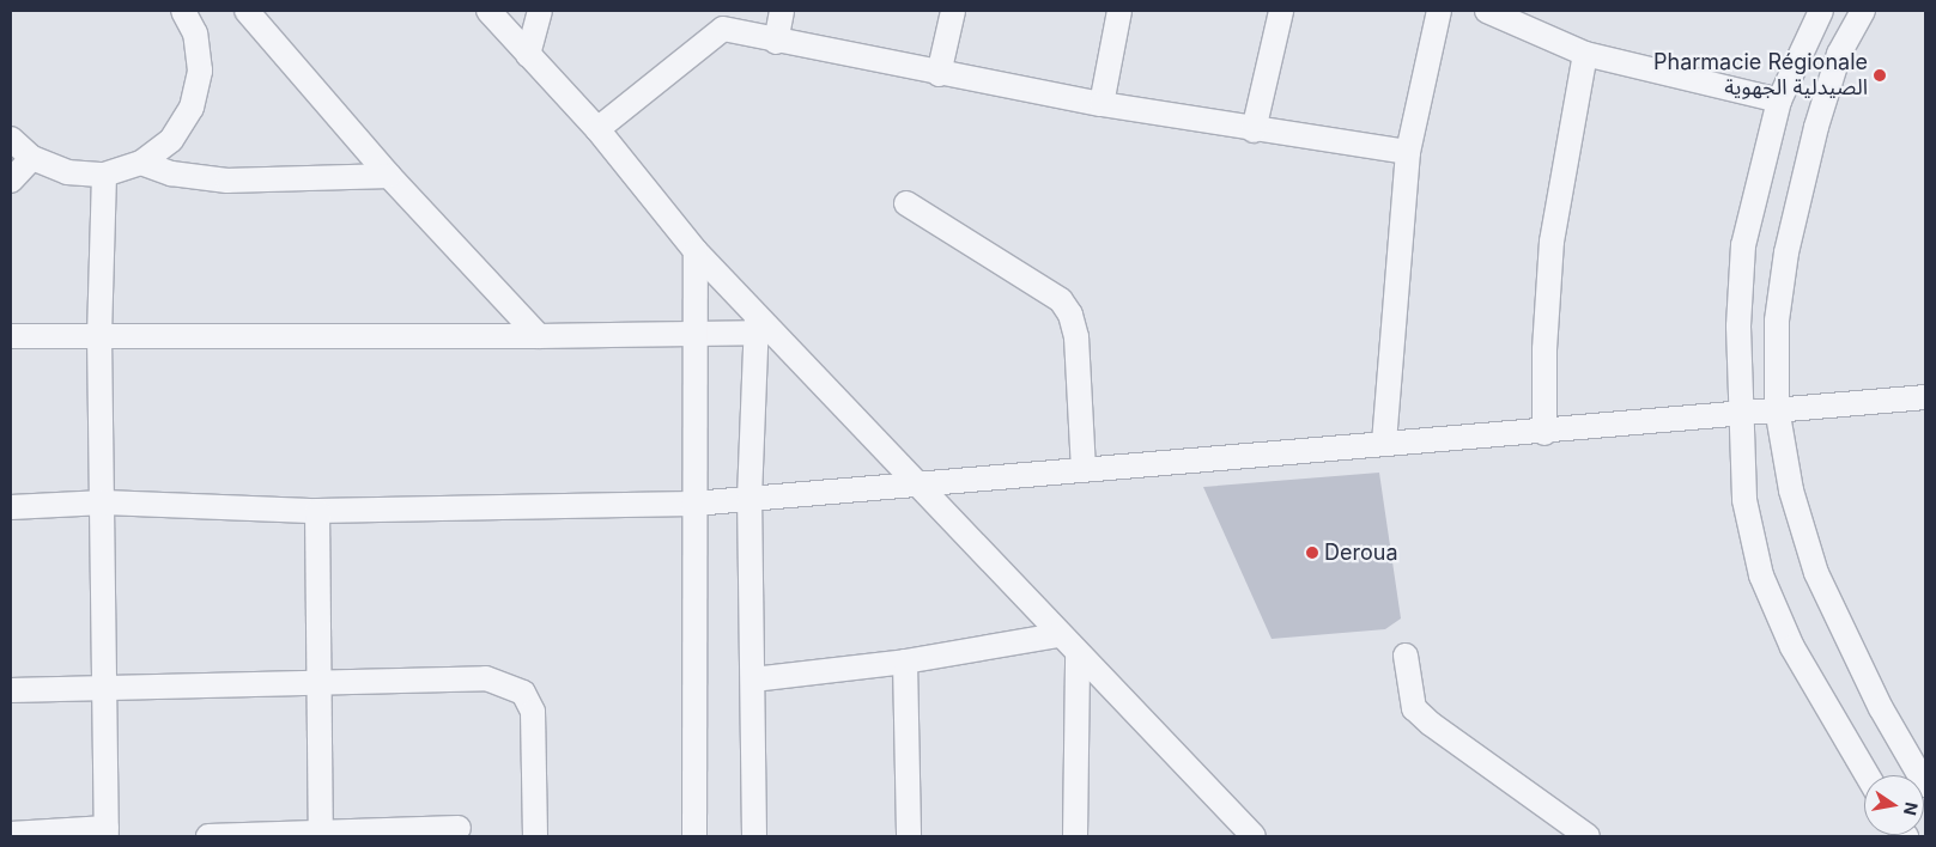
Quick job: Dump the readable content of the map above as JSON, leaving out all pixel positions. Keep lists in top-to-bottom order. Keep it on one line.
{"places":["Pharmacie Régionale الصيدلية الجهوية","Deroua"],"north":"right"}
